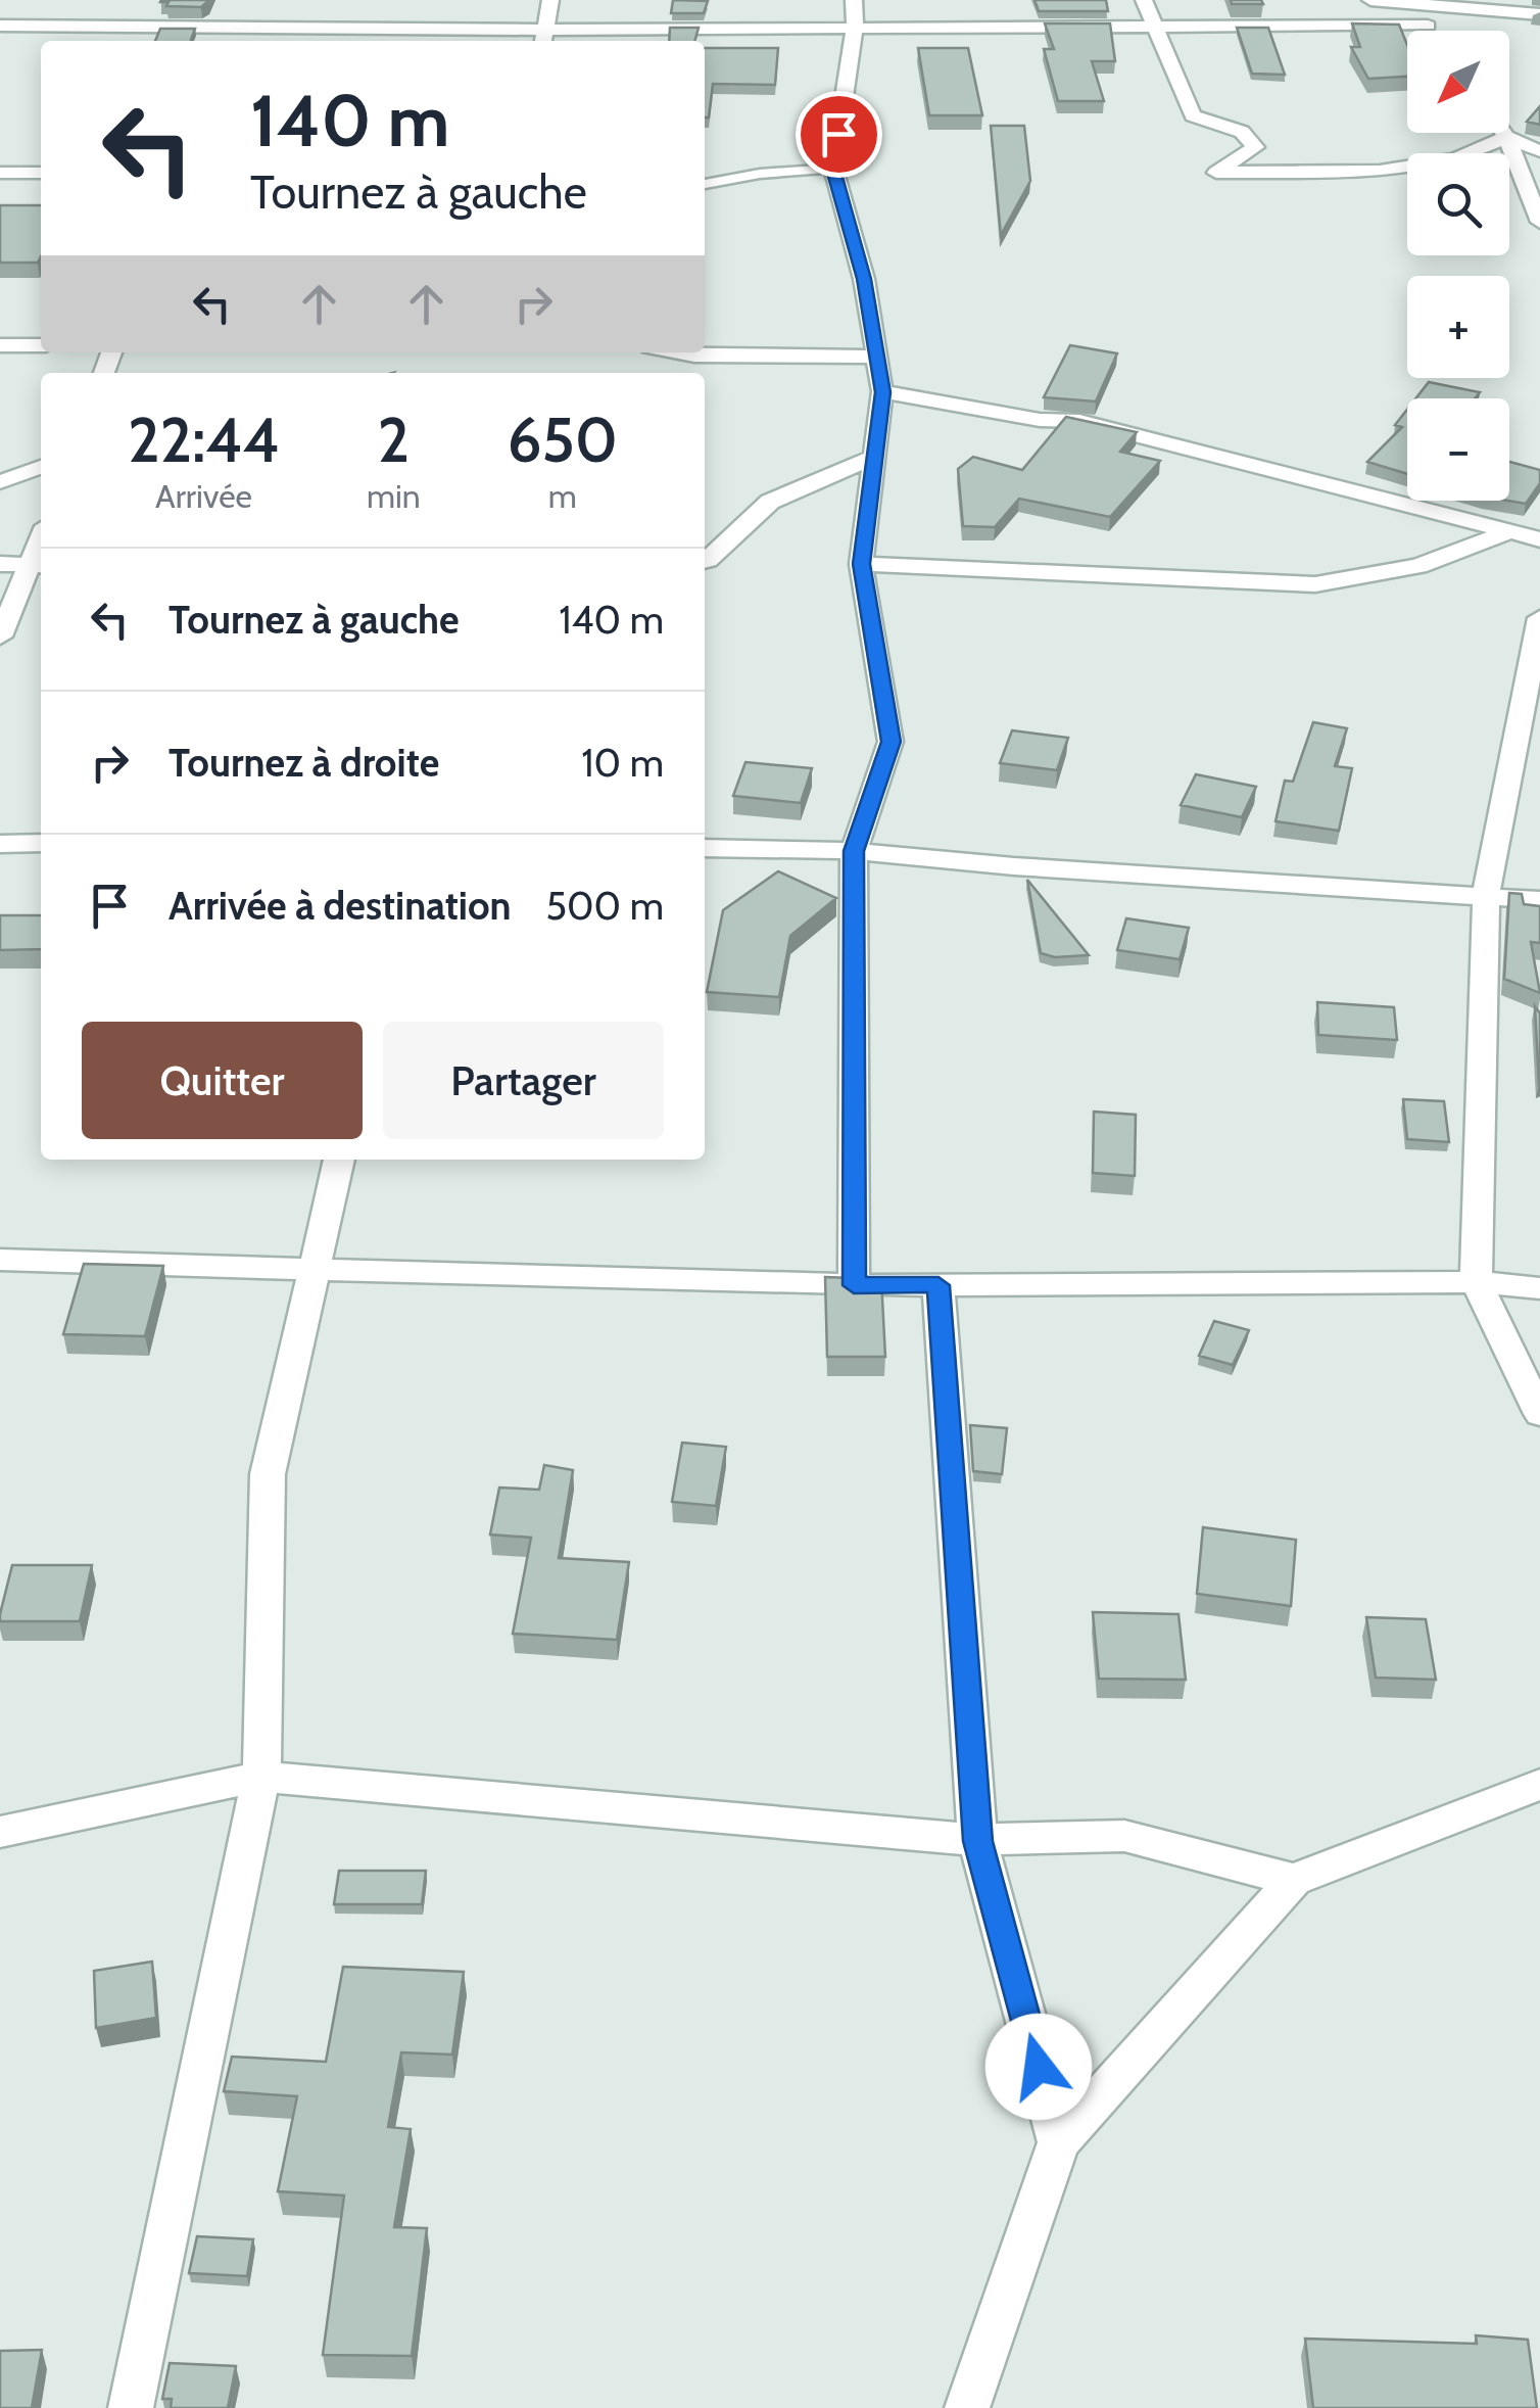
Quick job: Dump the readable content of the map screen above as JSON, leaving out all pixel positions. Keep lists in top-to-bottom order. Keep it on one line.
{"north":"bottom left","page":{"map_buttons":["+","−"],"turn":["140 m","Tournez à gauche"],"eta":["22:44","Arrivée","2","min","650","m"],"list":[{"name":"Tournez à gauche","value":"140 m"},{"name":"Tournez à droite","value":"10 m"},{"name":"Arrivée à destination","value":"500 m"}],"buttons":["Quitter","Partager"]}}
